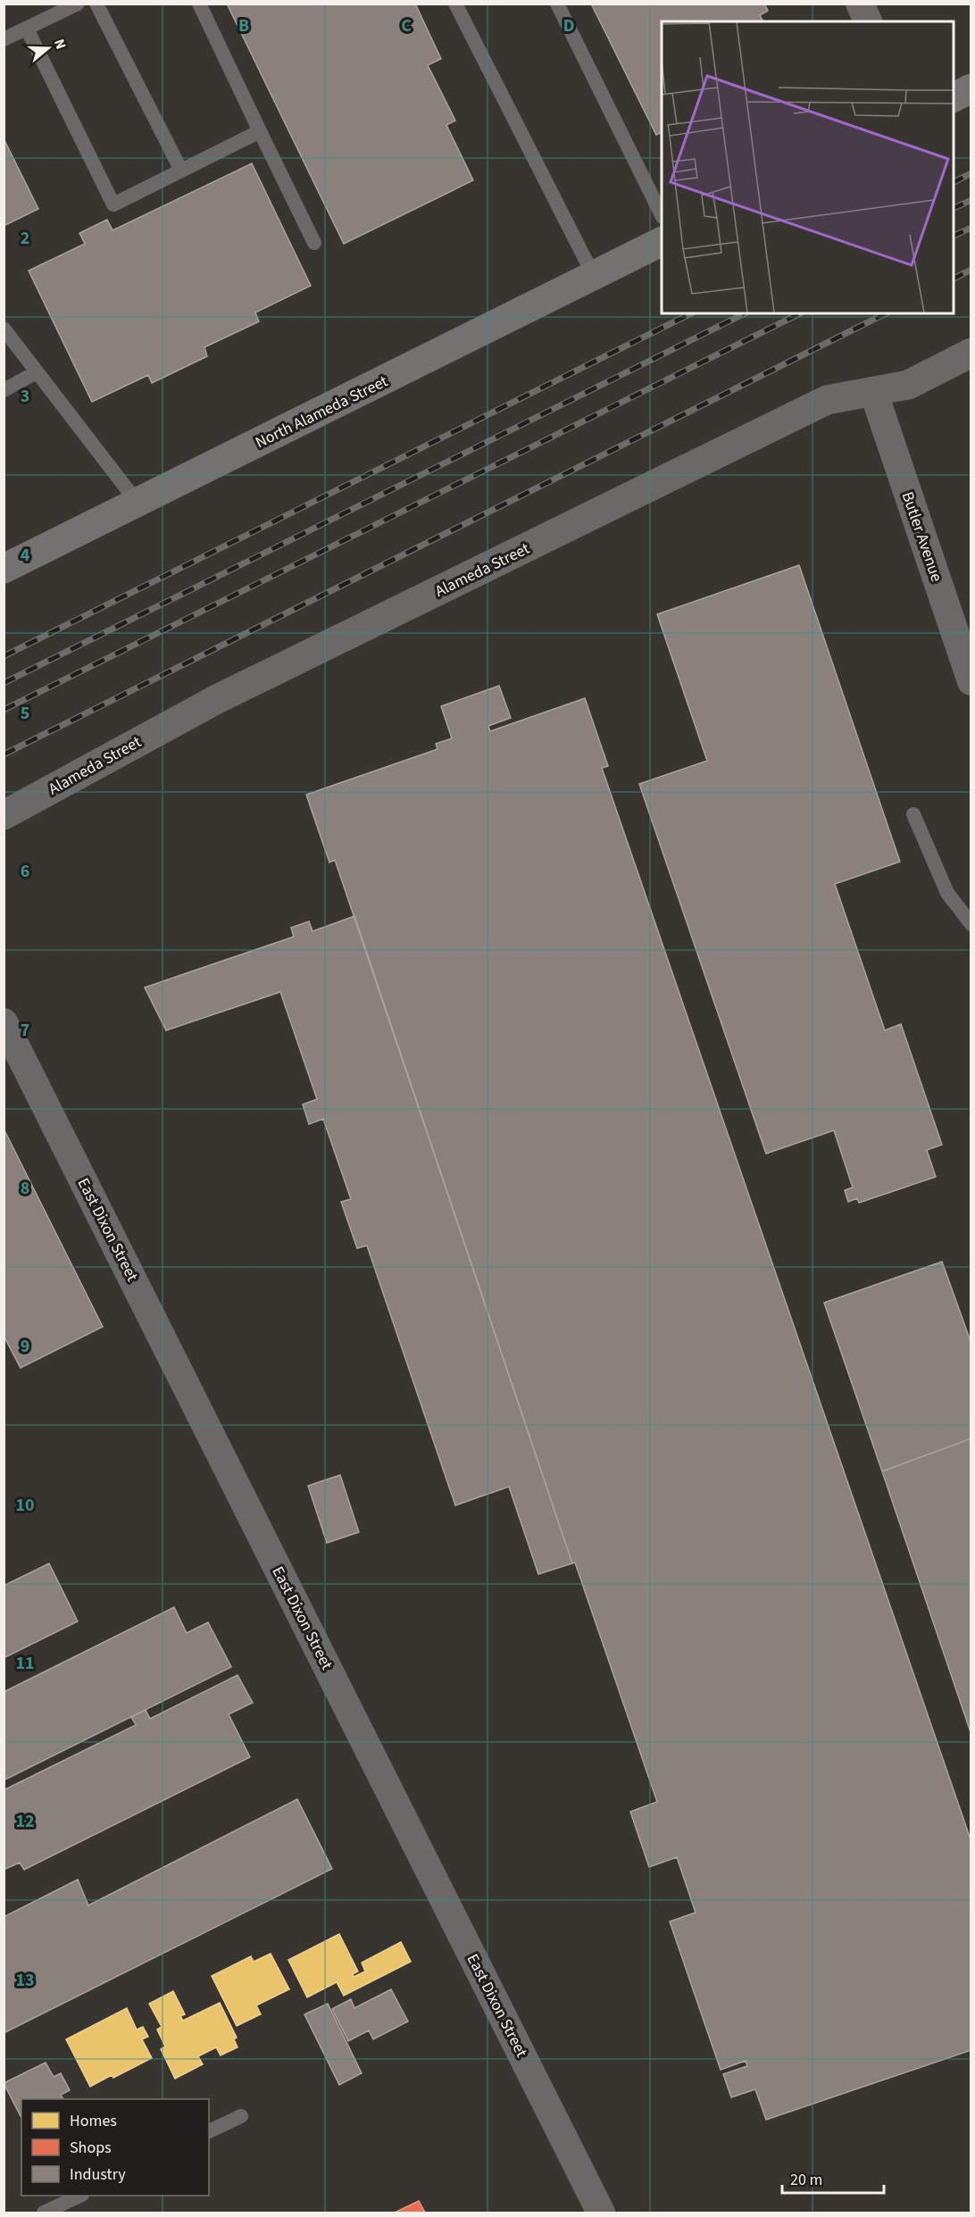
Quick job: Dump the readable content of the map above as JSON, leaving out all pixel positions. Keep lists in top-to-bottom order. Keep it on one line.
{"streets":{"main road":["North Alameda Street"],"street":["Butler Avenue","Alameda Street","East Dixon Street"]},"crossings":[["Butler Avenue","Alameda Street"]],"legend":["Homes","Shops","Industry"],"scale_bar":"20 m","north":"right","grid":{"columns":["B","C","D"],"rows":["2","3","4","5","6","7","8","9","10","11","12","13"]}}
